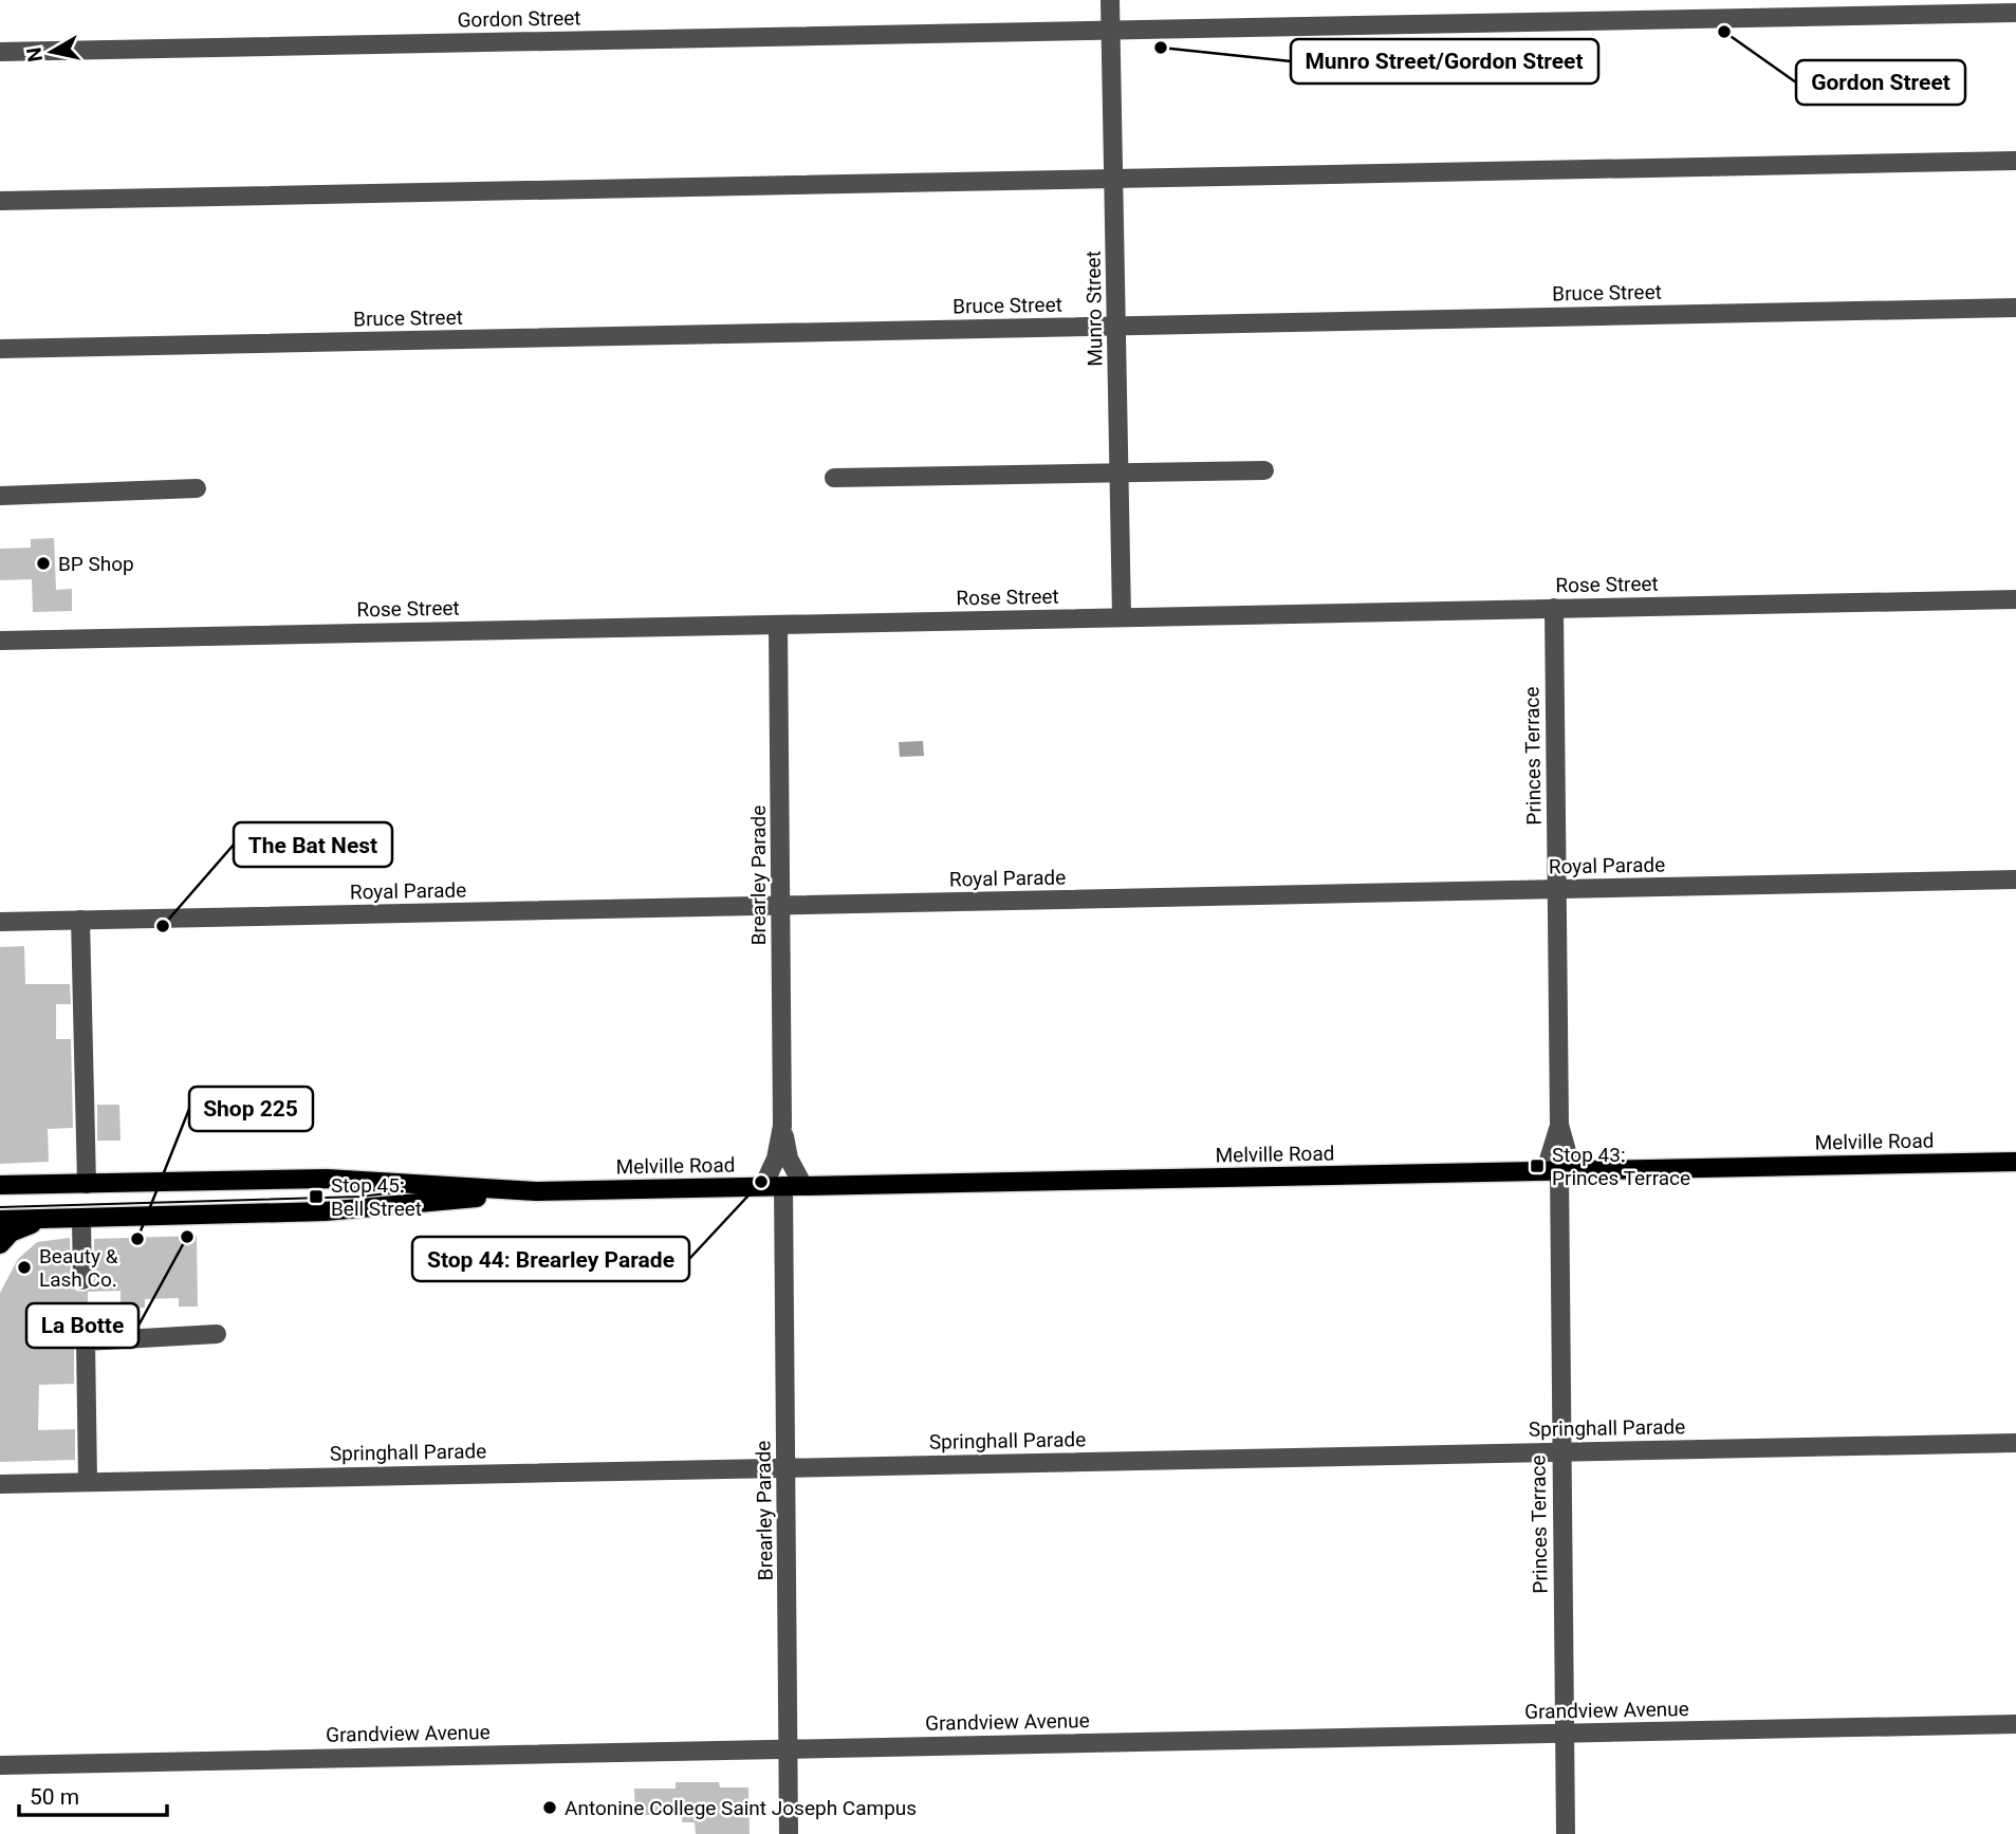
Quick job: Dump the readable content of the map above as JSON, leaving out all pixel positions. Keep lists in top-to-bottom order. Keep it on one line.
{"streets":{"main road":["Melville Road"],"street":["Gordon Street","Bruce Street","Munro Street","Rose Street","Princes Terrace","Royal Parade","Brearley Parade","Springhall Parade","Grandview Avenue"]},"crossings":[["Gordon Street","Munro Street"],["Bruce Street","Munro Street"],["Munro Street","Rose Street"],["Rose Street","Princes Terrace"],["Rose Street","Brearley Parade"],["Princes Terrace","Royal Parade"],["Princes Terrace","Melville Road"],["Princes Terrace","Springhall Parade"],["Princes Terrace","Grandview Avenue"],["Royal Parade","Brearley Parade"],["Brearley Parade","Melville Road"],["Brearley Parade","Springhall Parade"],["Brearley Parade","Grandview Avenue"]],"places":{"other":["Gordon Street","Munro Street/Gordon Street","BP Shop","The Bat Nest","Stop 44: Brearley Parade","La Botte","Shop 225","Beauty & Lash Co.","Antonine College Saint Joseph Campus"],"transit":["Stop 43: Princes Terrace","Stop 45: Bell Street"]},"scale_bar":"50 m","north":"left"}
